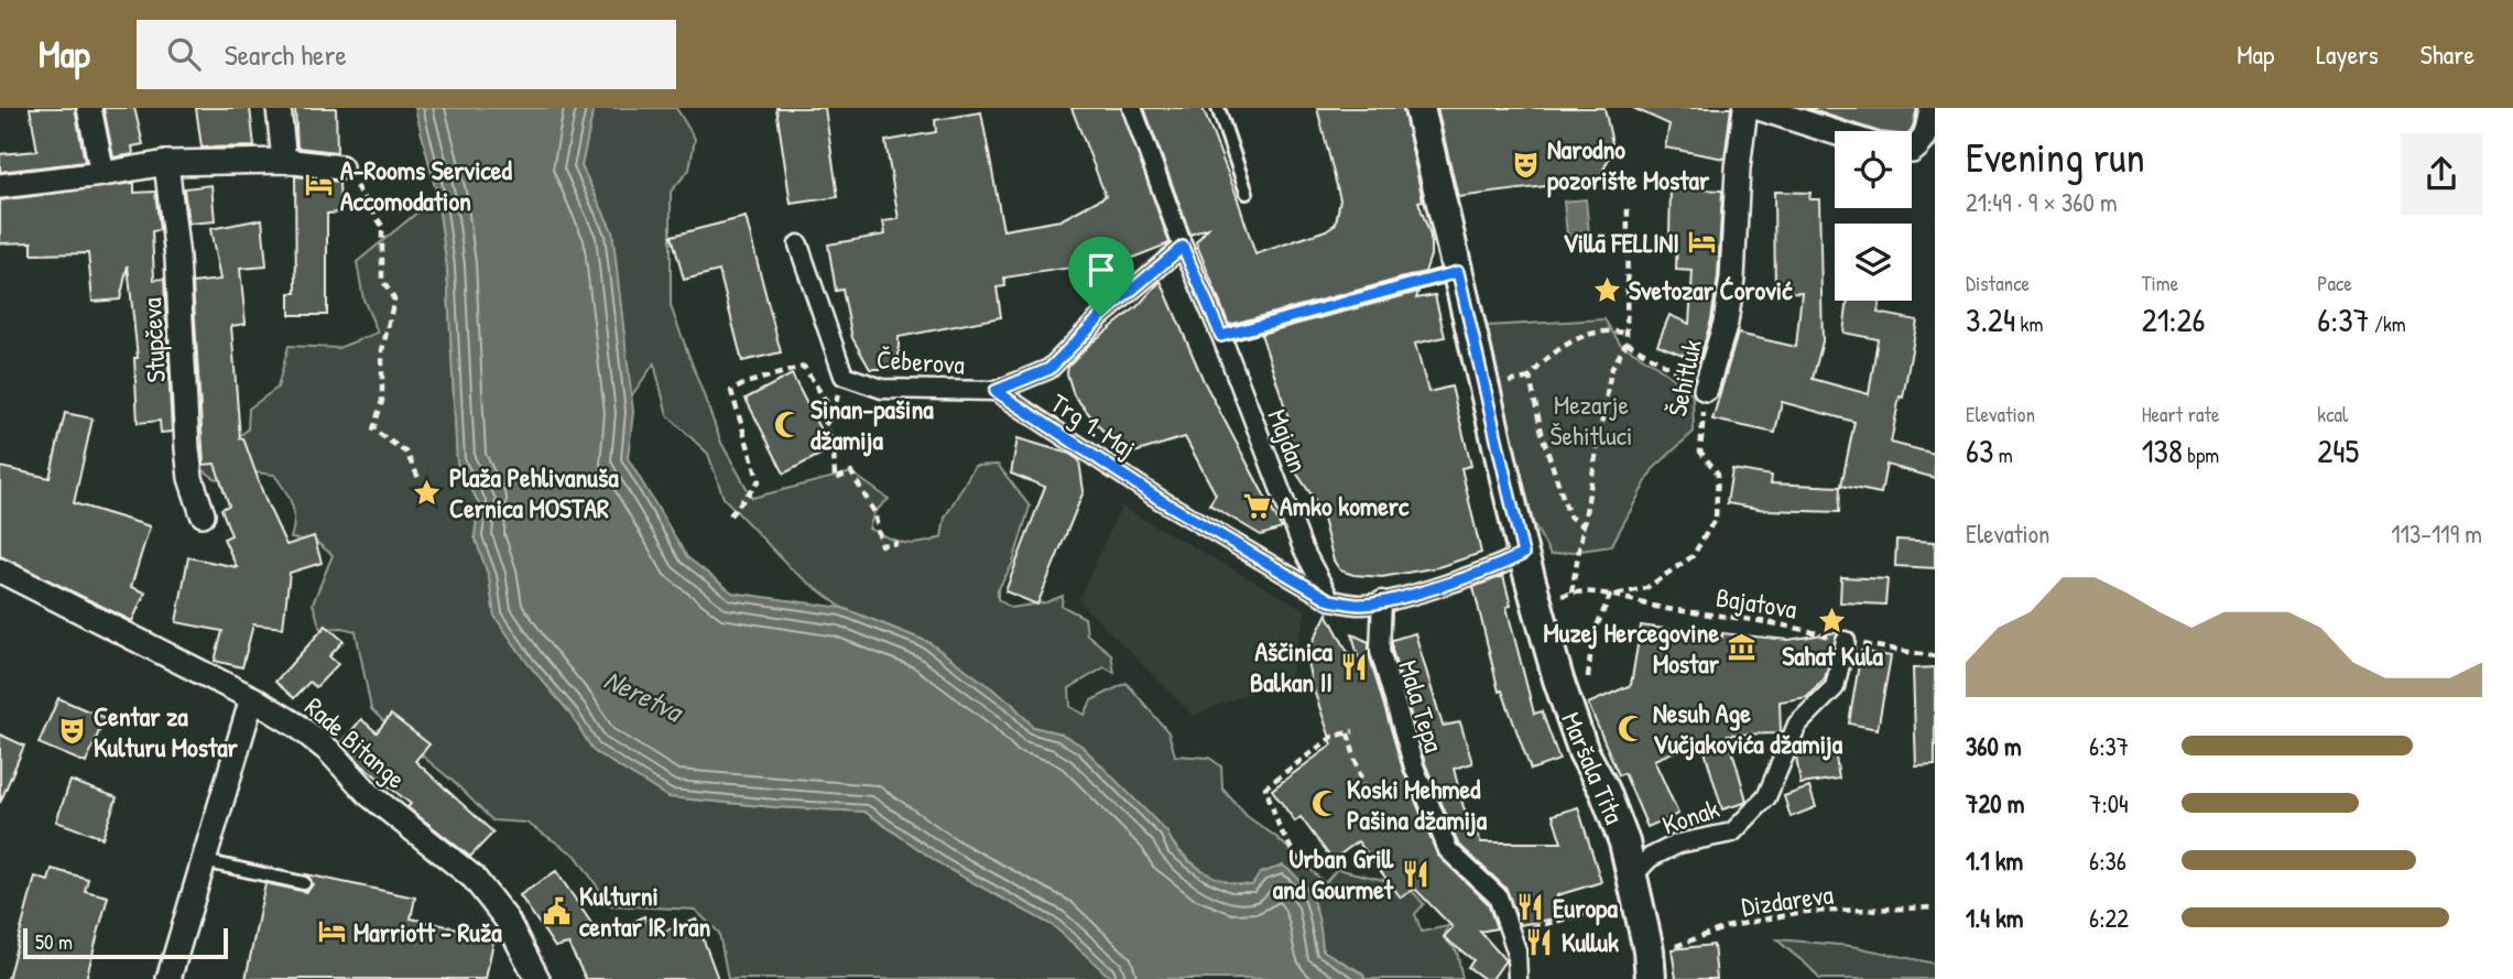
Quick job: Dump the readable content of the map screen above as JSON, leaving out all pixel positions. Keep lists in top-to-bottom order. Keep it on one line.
{"streets":{"street":["Stupčeva","Čeberova","Šehitluk","Trg 1. Maj","Majdan","Mala Tepa","Rade Bitange","Maršala Tita","Konak"],"path":["Bajatova","Dizdareva"]},"crossings":[["Čeberova","Trg 1. Maj"],["Šehitluk","Bajatova"],["Trg 1. Maj","Majdan"],["Bajatova","Konak"],["Maršala Tita","Konak"],["Maršala Tita","Dizdareva"]],"water":["Neretva"],"parks":["Mezarje Šehitluci"],"places":{"theatre":["Narodno pozorište Mostar","Centar za Kulturu Mostar"],"hotel":["A-Rooms Serviced Accomodation","Villa FELLINI","Marriott - Ruža"],"place":["Svetozar Ćorović","Plaža Pehlivanuša Cernica MOSTAR","Sahat Kula"],"mosque":["Sinan-pašina džamija","Nesuh Age Vučjakovića džamija","Koski Mehmed Pašina džamija"],"supermarket":["Amko komerc"],"museum":["Muzej Hercegovine Mostar"],"restaurant":["Aščinica Balkan II","Urban Grill and Gourmet","Europa","Kulluk"],"public building":["Kulturni centar IR Iran"]},"scale_bar":"50 m","page":{"header":"Map","search":"Search here","nav":["Map","Layers","Share"],"heading":["Evening run","21:49 · 9 × 360 m"],"stats":[["Distance","3.24 km"],["Time","21:26"],["Pace","6:37 /km"],["Elevation","63 m"],["Heart rate","138 bpm"],["kcal","245"]],"chart":["Elevation","113–119 m"],"list":[{"name":"360 m","note":"6:37"},{"name":"720 m","note":"7:04"},{"name":"1.1 km","note":"6:36"},{"name":"1.4 km","note":"6:22"}],"scale":"50 m"}}
